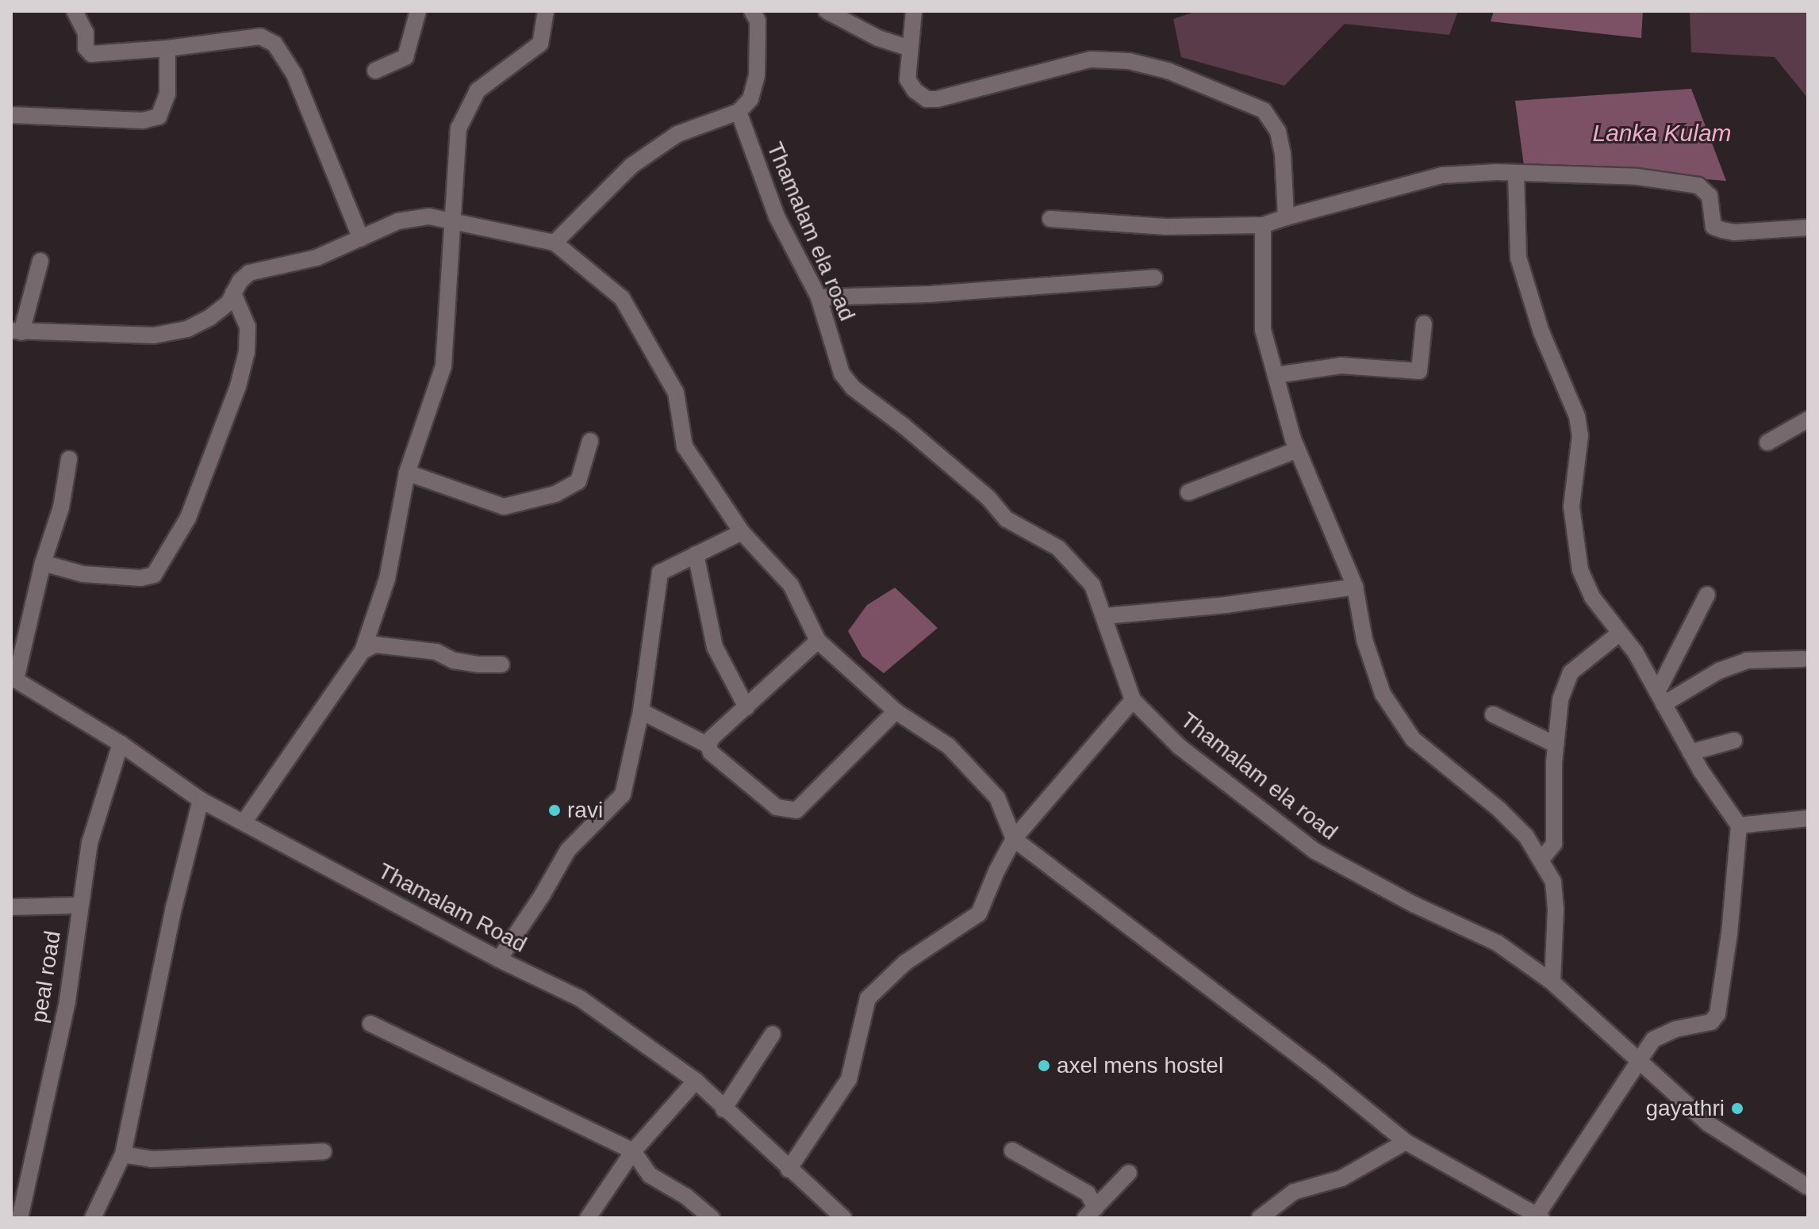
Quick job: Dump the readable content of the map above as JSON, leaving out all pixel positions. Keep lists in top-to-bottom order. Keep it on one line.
{"streets":{"street":["Thamalam ela road","Thamalam Road","peal road"]},"crossings":[["Thamalam Road","peal road"]],"water":["Lanka Kulam"],"places":["ravi","axel mens hostel","gayathri"]}
